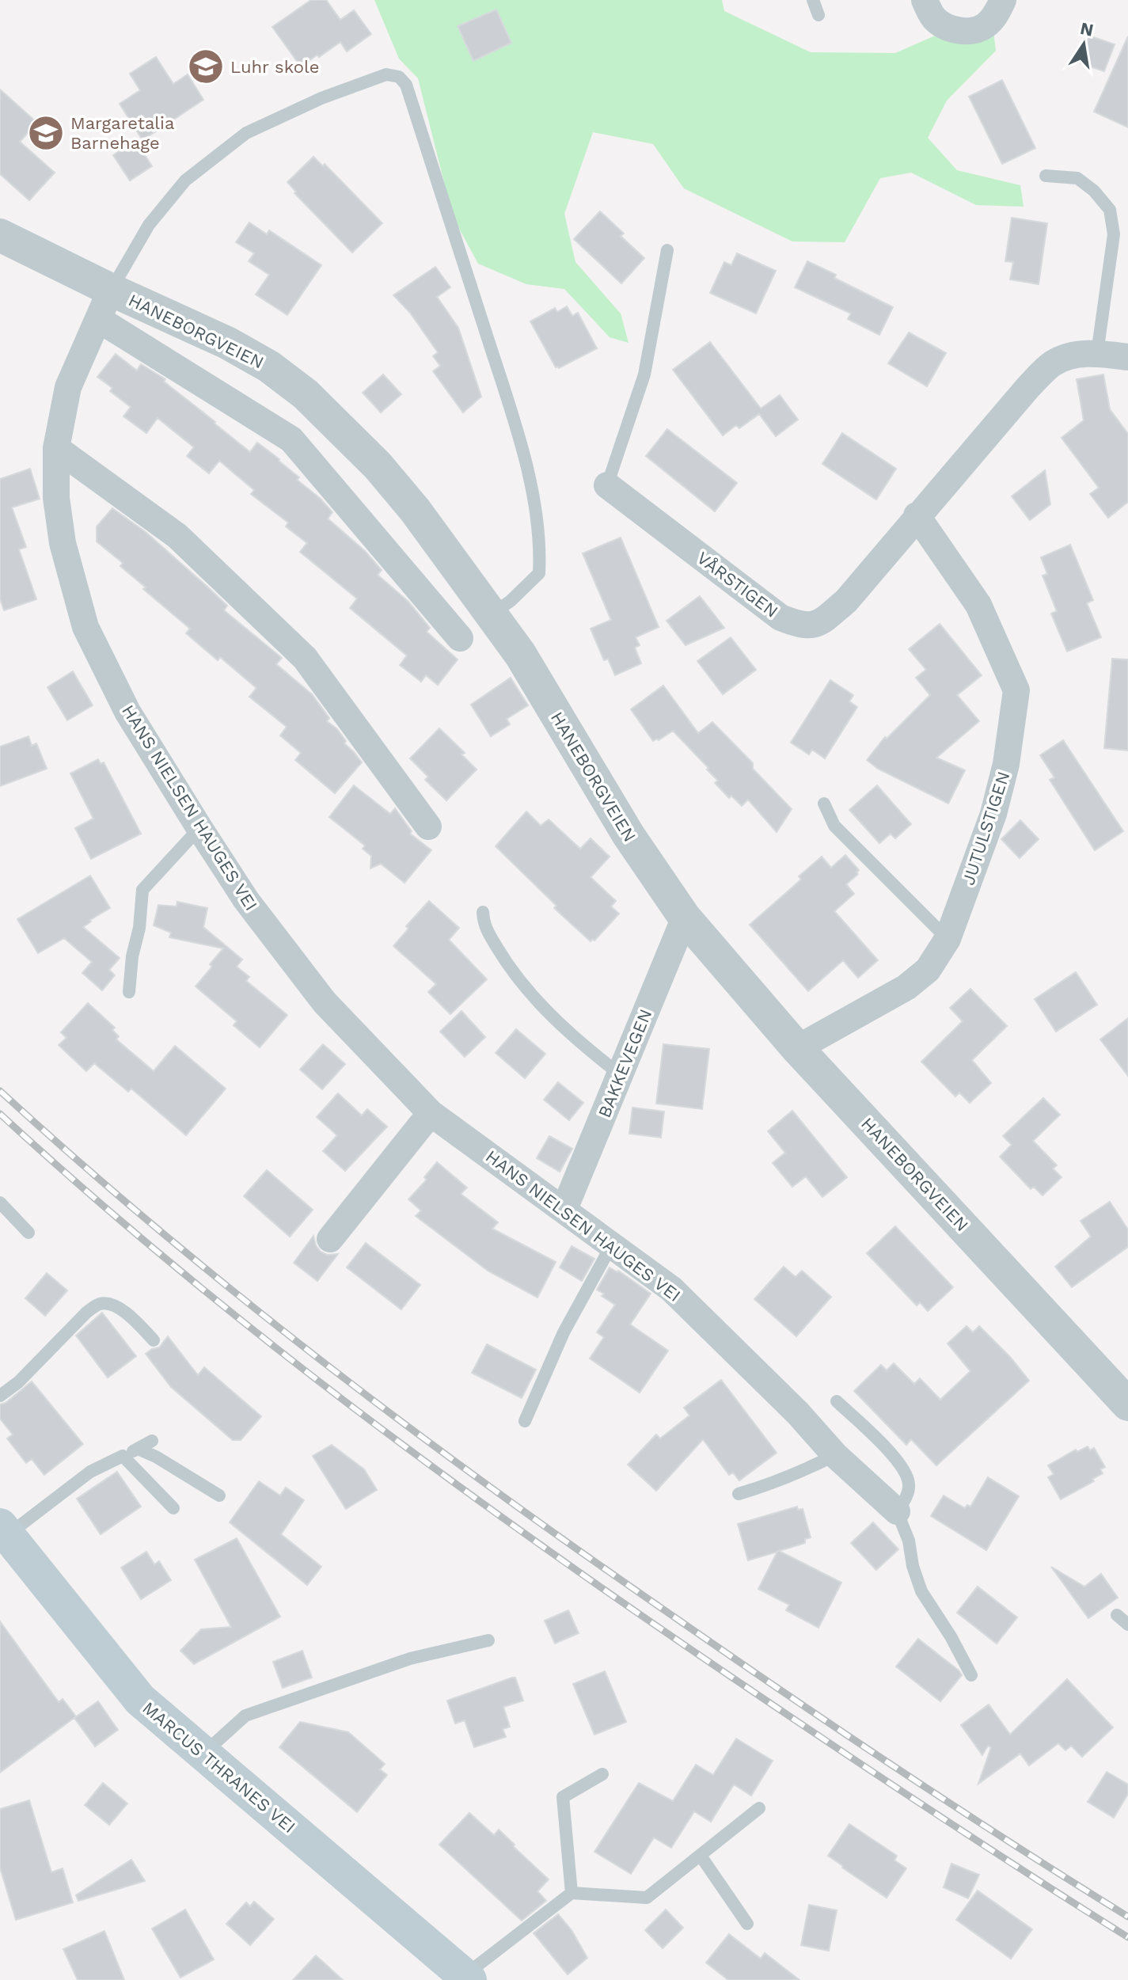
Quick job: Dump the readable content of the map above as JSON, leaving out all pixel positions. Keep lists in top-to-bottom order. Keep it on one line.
{"streets":{"main road":["MARCUS THRANES VEI"],"street":["HANEBORGVEIEN","VÅRSTIGEN","HANS NIELSEN HAUGES VEI","JUTULSTIGEN","BAKKEVEGEN"]},"crossings":[["HANEBORGVEIEN","HANS NIELSEN HAUGES VEI"],["HANEBORGVEIEN","JUTULSTIGEN"],["HANEBORGVEIEN","BAKKEVEGEN"],["VÅRSTIGEN","JUTULSTIGEN"],["HANS NIELSEN HAUGES VEI","BAKKEVEGEN"]],"places":{"school or university":["Luhr skole","Margaretalia Barnehage"]},"north":"top"}
